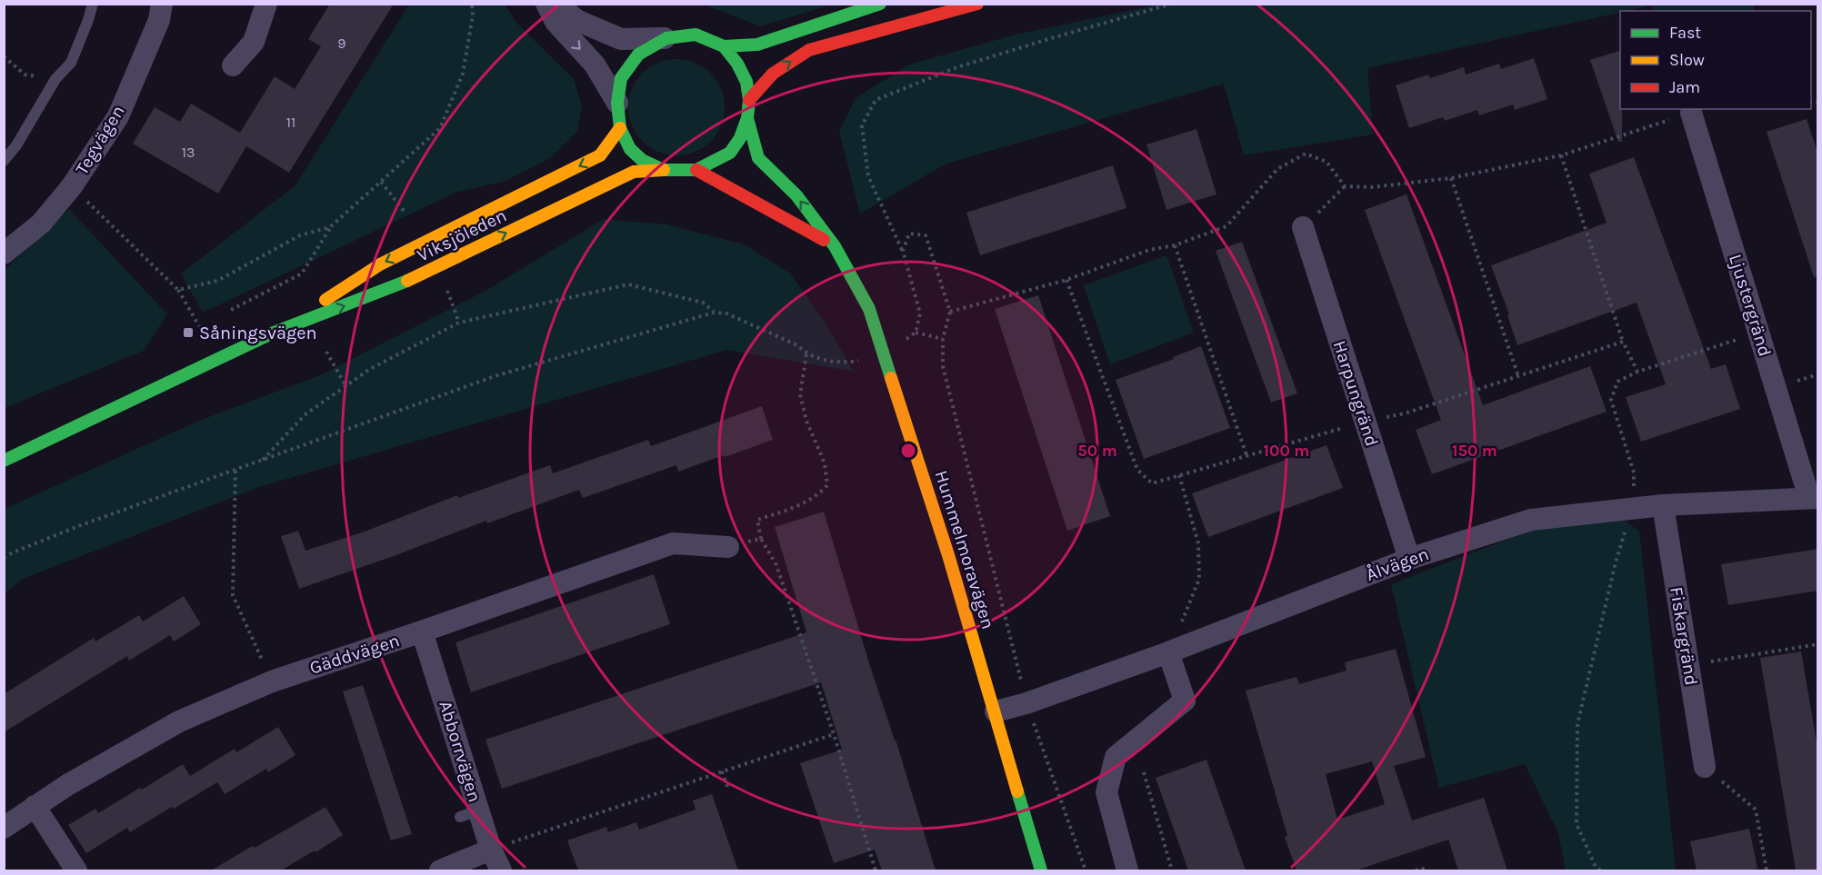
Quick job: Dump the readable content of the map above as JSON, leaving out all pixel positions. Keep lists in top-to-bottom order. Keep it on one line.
{"streets":{"main road":["Viksjöleden","Hummelmoravägen"],"street":["Tegvägen","Ljustergränd","Harpungränd","Ålvägen","Fiskargränd","Gäddvägen","Abborrvägen"]},"crossings":[["Viksjöleden","Hummelmoravägen"],["Ljustergränd","Ålvägen"],["Harpungränd","Ålvägen"],["Hummelmoravägen","Ålvägen"],["Ålvägen","Fiskargränd"],["Gäddvägen","Abborrvägen"]],"places":{"transit":["Såningsvägen"]},"house_numbers":["9","11","13"],"legend":["Fast","Slow","Jam"],"rings":["50 m","100 m","150 m"]}
